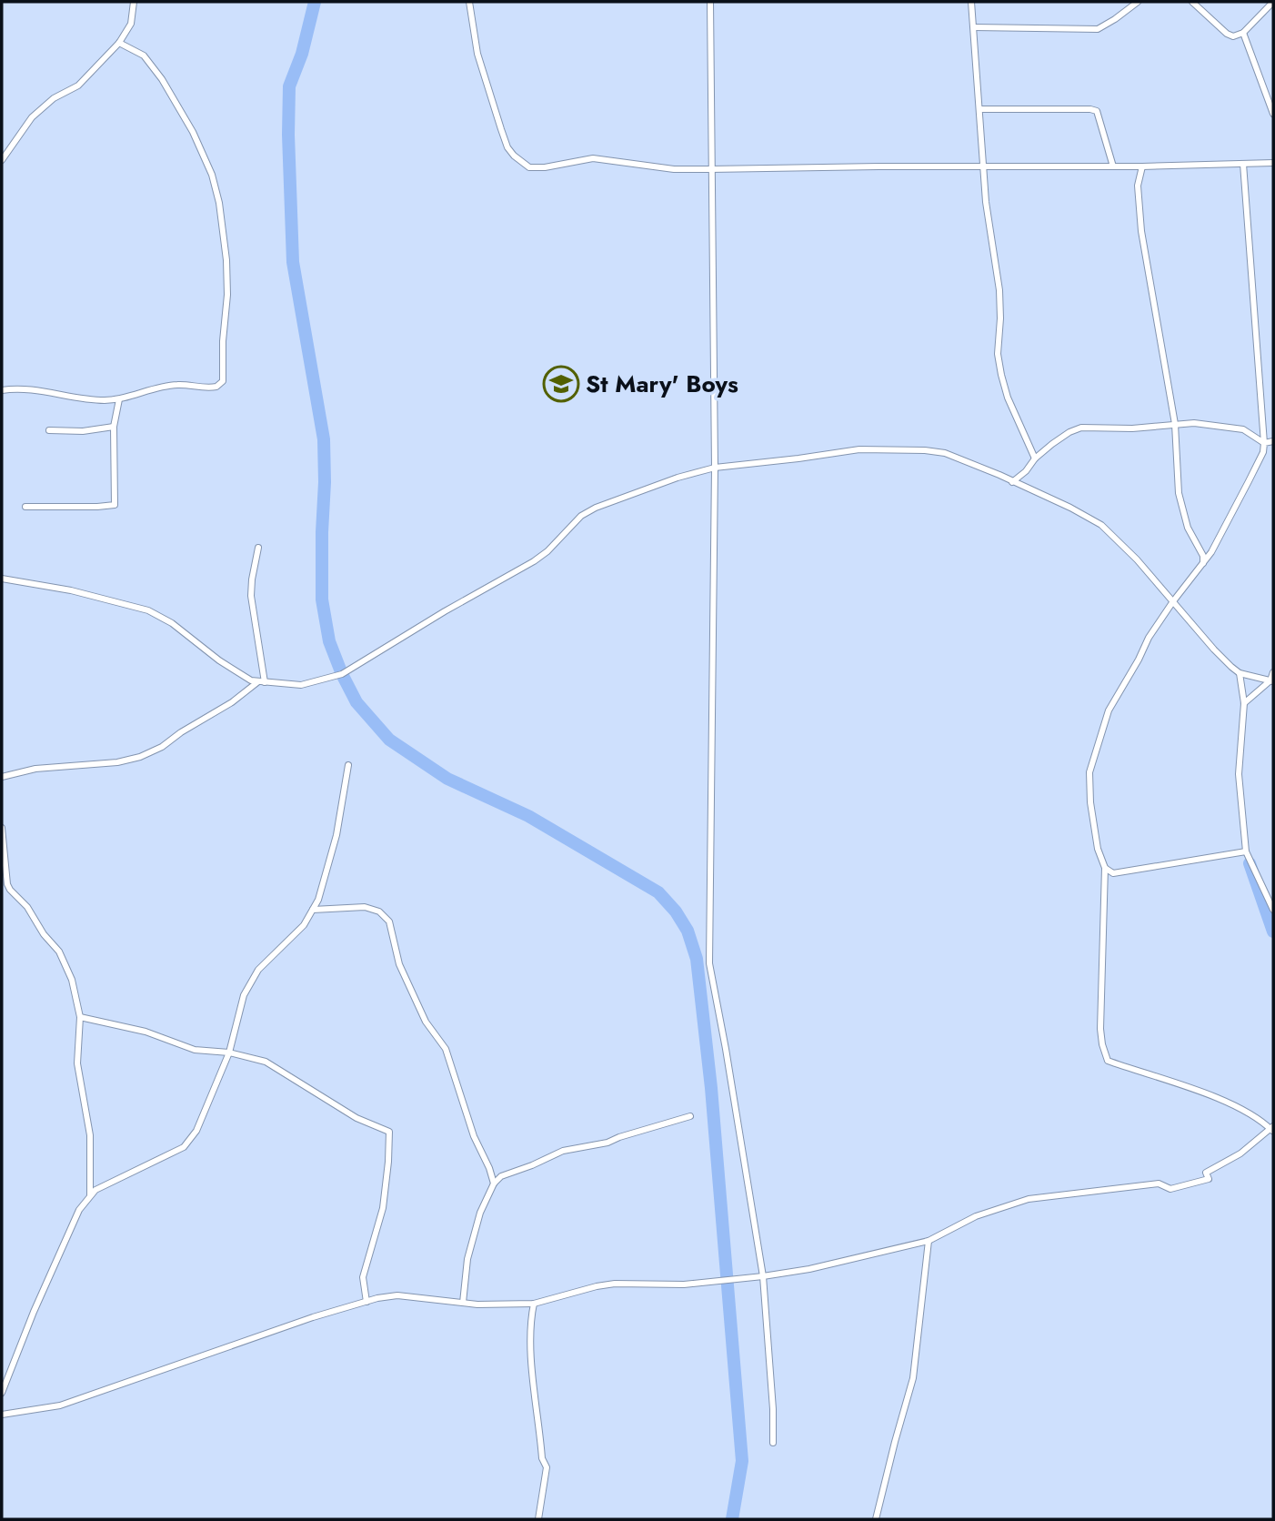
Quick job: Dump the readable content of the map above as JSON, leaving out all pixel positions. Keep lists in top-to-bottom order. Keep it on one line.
{"places":{"school or university":["St Mary' Boys"]}}
